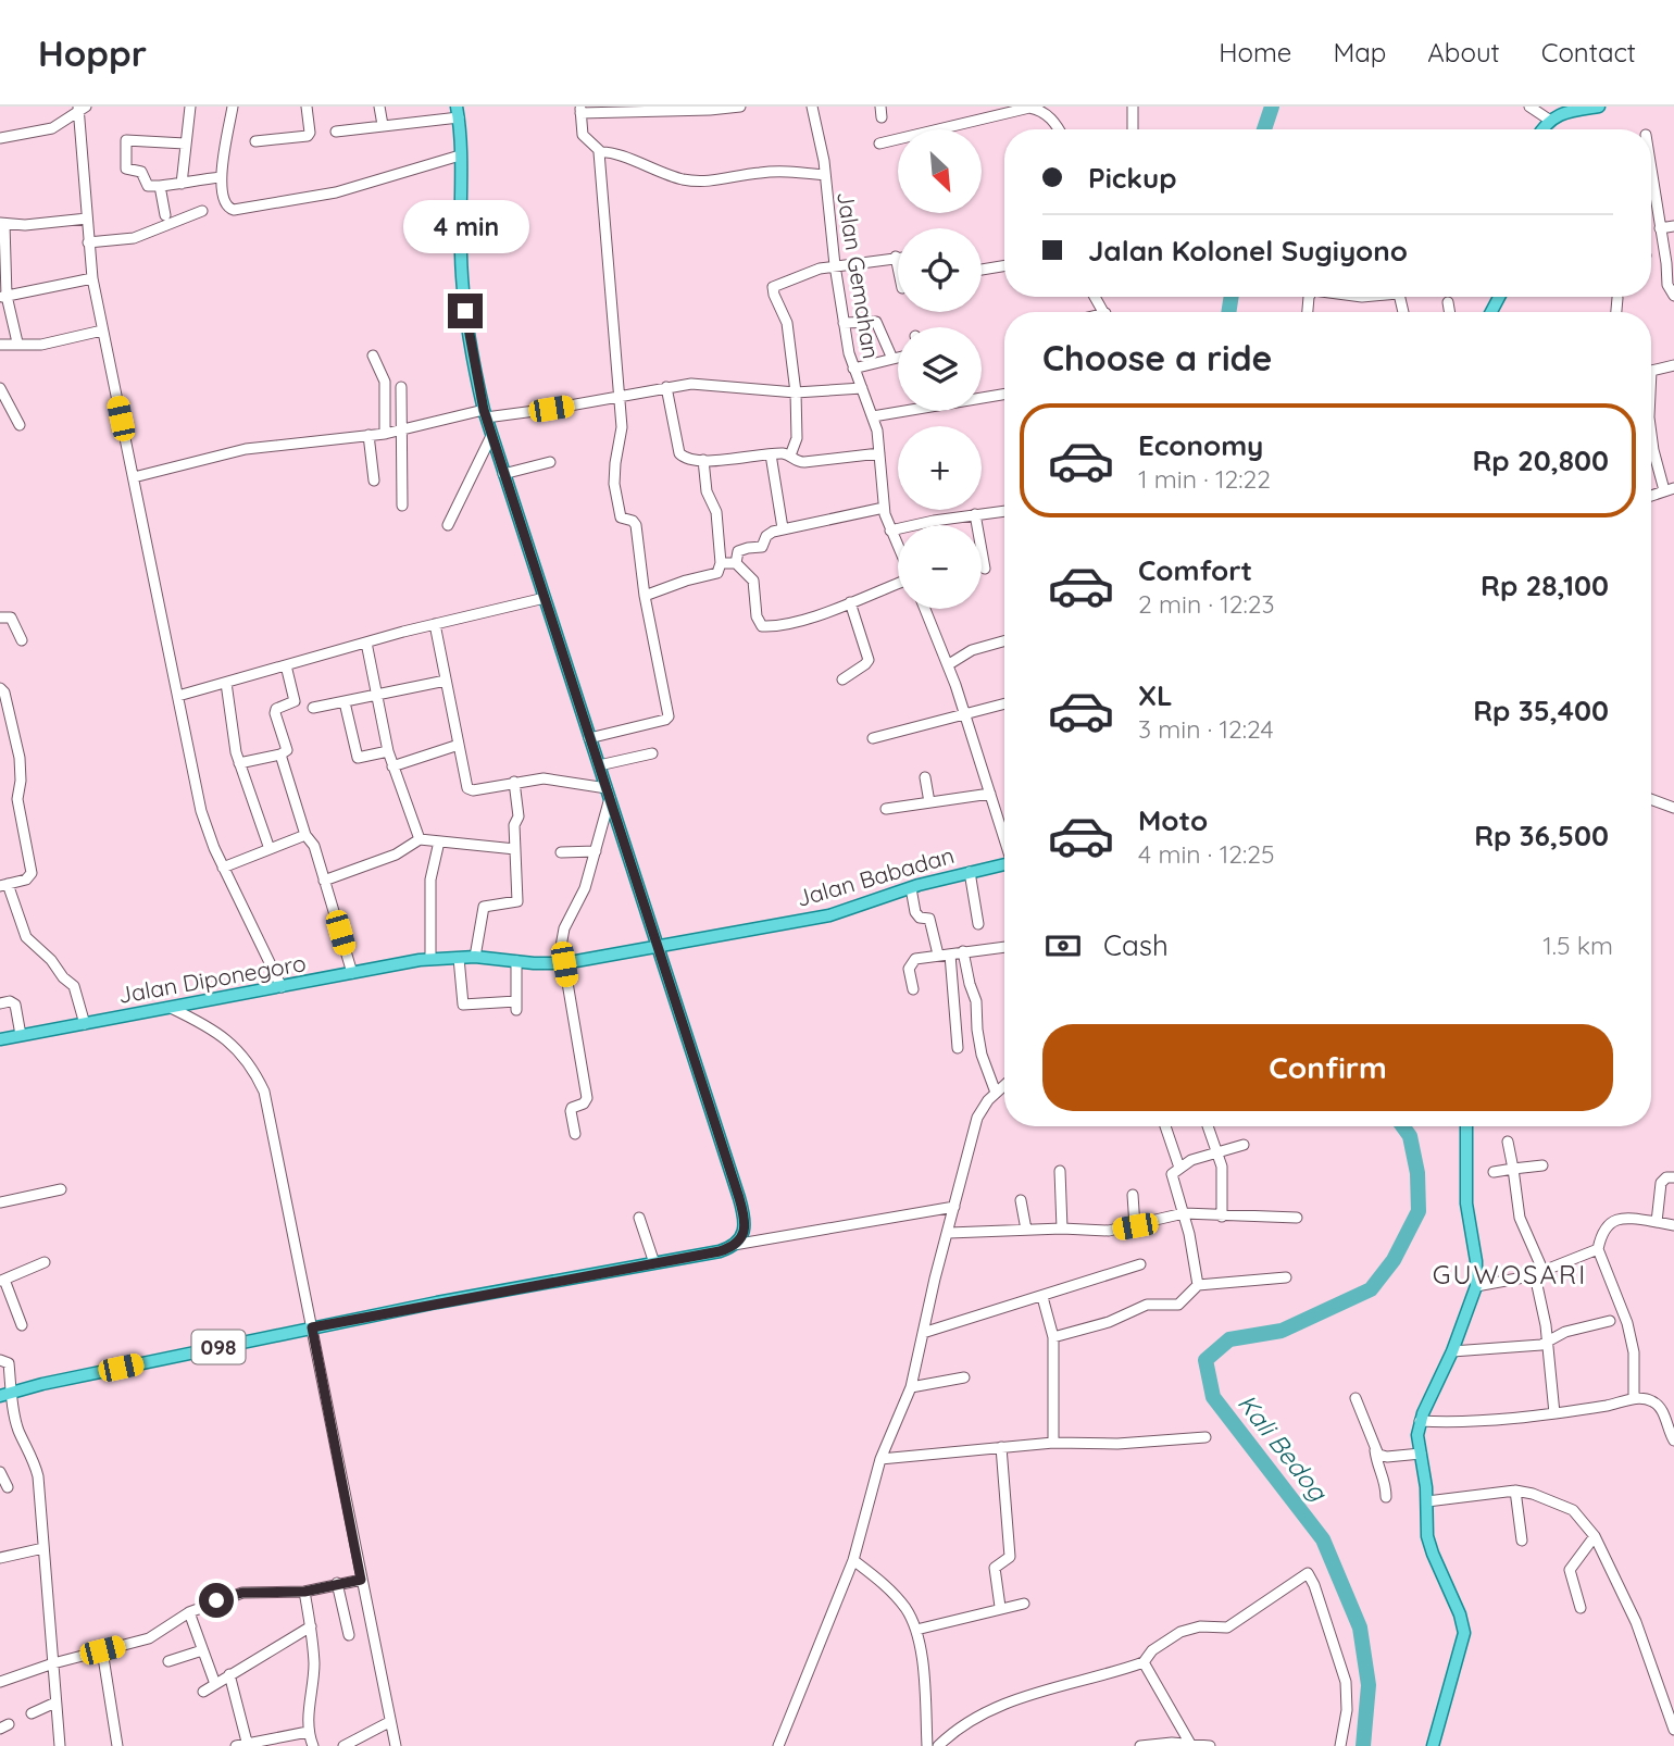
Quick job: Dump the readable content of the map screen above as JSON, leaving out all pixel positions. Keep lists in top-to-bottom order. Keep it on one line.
{"streets":{"main road":["Jalan Babadan","Jalan Diponegoro","098"],"street":["Jalan Gemahan"]},"crossings":[["Jalan Babadan","Jalan Diponegoro"]],"districts":["GUWOSARI"],"water":["Kali Bedog"],"north":"bottom right","page":{"header":"Hoppr","nav":["Home","Map","About","Contact"],"map_buttons":["+","−"],"banner":["Pickup","Jalan Kolonel Sugiyono"],"bubble":"4 min","heading":"Choose a ride","list":[{"name":"Economy","note":"1 min · 12:22","value":"Rp 20,800"},{"name":"Comfort","note":"2 min · 12:23","value":"Rp 28,100"},{"name":"XL","note":"3 min · 12:24","value":"Rp 35,400"},{"name":"Moto","note":"4 min · 12:25","value":"Rp 36,500"}],"pay":["Cash","1.5 km"],"buttons":"Confirm"}}
